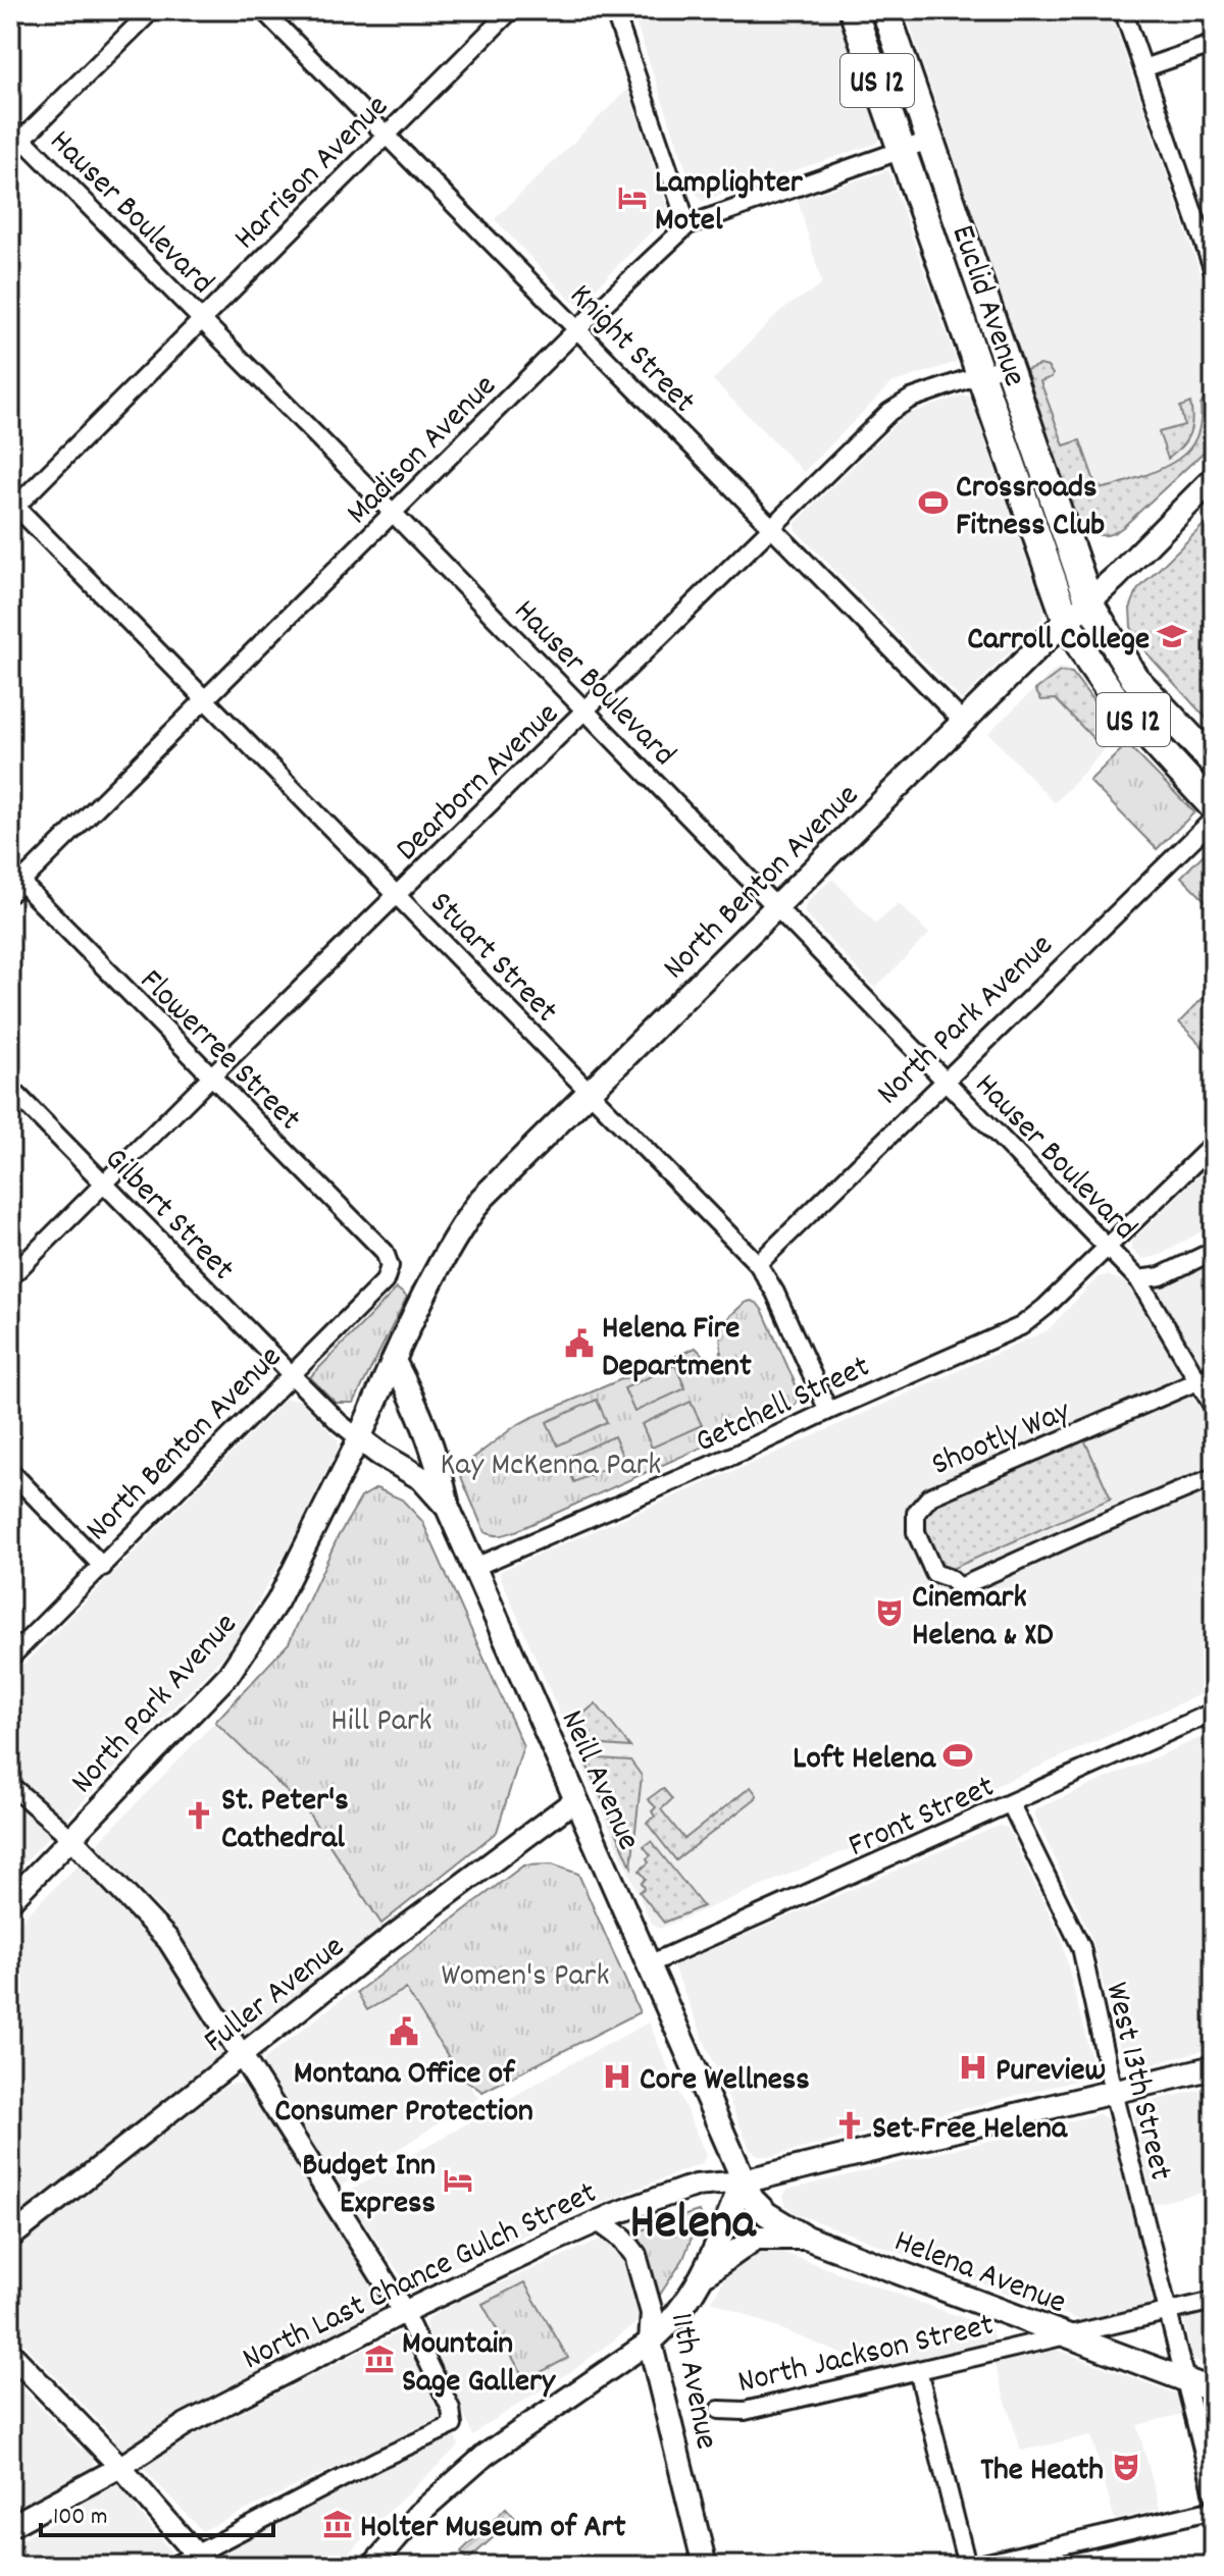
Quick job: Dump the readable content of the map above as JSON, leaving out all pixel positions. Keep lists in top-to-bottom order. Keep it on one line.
{"streets":{"highway":["US 12","Euclid Avenue"],"main road":["North Benton Avenue","North Park Avenue","Neill Avenue","Helena Avenue","North Last Chance Gulch Street","11th Avenue"],"street":["Harrison Avenue","Hauser Boulevard","Knight Street","Madison Avenue","Dearborn Avenue","Stuart Street","Flowerree Street","Gilbert Street","Getchell Street","Shootly Way","Front Street","Fuller Avenue","West 13th Street","North Jackson Street"]},"crossings":[["US 12","Euclid Avenue"],["US 12","North Benton Avenue"],["Harrison Avenue","Hauser Boulevard"],["Harrison Avenue","Knight Street"],["Harrison Avenue","Stuart Street"],["Hauser Boulevard","Madison Avenue"],["Hauser Boulevard","Dearborn Avenue"],["Hauser Boulevard","North Benton Avenue"],["Hauser Boulevard","North Park Avenue"],["Hauser Boulevard","Getchell Street"],["Hauser Boulevard","Shootly Way"],["Euclid Avenue","Madison Avenue"],["Euclid Avenue","Dearborn Avenue"],["Euclid Avenue","North Benton Avenue"],["Knight Street","Madison Avenue"],["Knight Street","Dearborn Avenue"],["Knight Street","North Benton Avenue"],["Madison Avenue","Stuart Street"],["Madison Avenue","Flowerree Street"],["Dearborn Avenue","Stuart Street"],["Dearborn Avenue","Flowerree Street"],["Dearborn Avenue","Gilbert Street"],["North Benton Avenue","Stuart Street"],["North Benton Avenue","North Park Avenue"],["North Benton Avenue","Flowerree Street"],["North Benton Avenue","Gilbert Street"],["Stuart Street","North Park Avenue"],["Stuart Street","Getchell Street"],["North Park Avenue","Neill Avenue"],["Getchell Street","Neill Avenue"],["Neill Avenue","Front Street"],["Neill Avenue","Fuller Avenue"],["Neill Avenue","Helena Avenue"],["Neill Avenue","North Last Chance Gulch Street"],["Front Street","West 13th Street"],["West 13th Street","Helena Avenue"],["West 13th Street","North Last Chance Gulch Street"],["West 13th Street","North Jackson Street"],["Helena Avenue","North Last Chance Gulch Street"],["Helena Avenue","North Jackson Street"],["North Last Chance Gulch Street","11th Avenue"]],"districts":["Helena"],"parks":["Kay McKenna Park","Hill Park","Women's Park"],"places":{"hotel":["Lamplighter Motel","Budget Inn Express"],"sports":["Crossroads Fitness Club","Loft Helena"],"school or university":["Carroll College"],"public building":["Helena Fire Department","Montana Office of Consumer Protection"],"theatre":["Cinemark Helena & XD","The Heath"],"church":["St. Peter's Cathedral","Set Free Helena"],"hospital":["Pureview","Core Wellness"],"museum":["Mountain Sage Gallery","Holter Museum of Art"]},"scale_bar":"100 m"}
